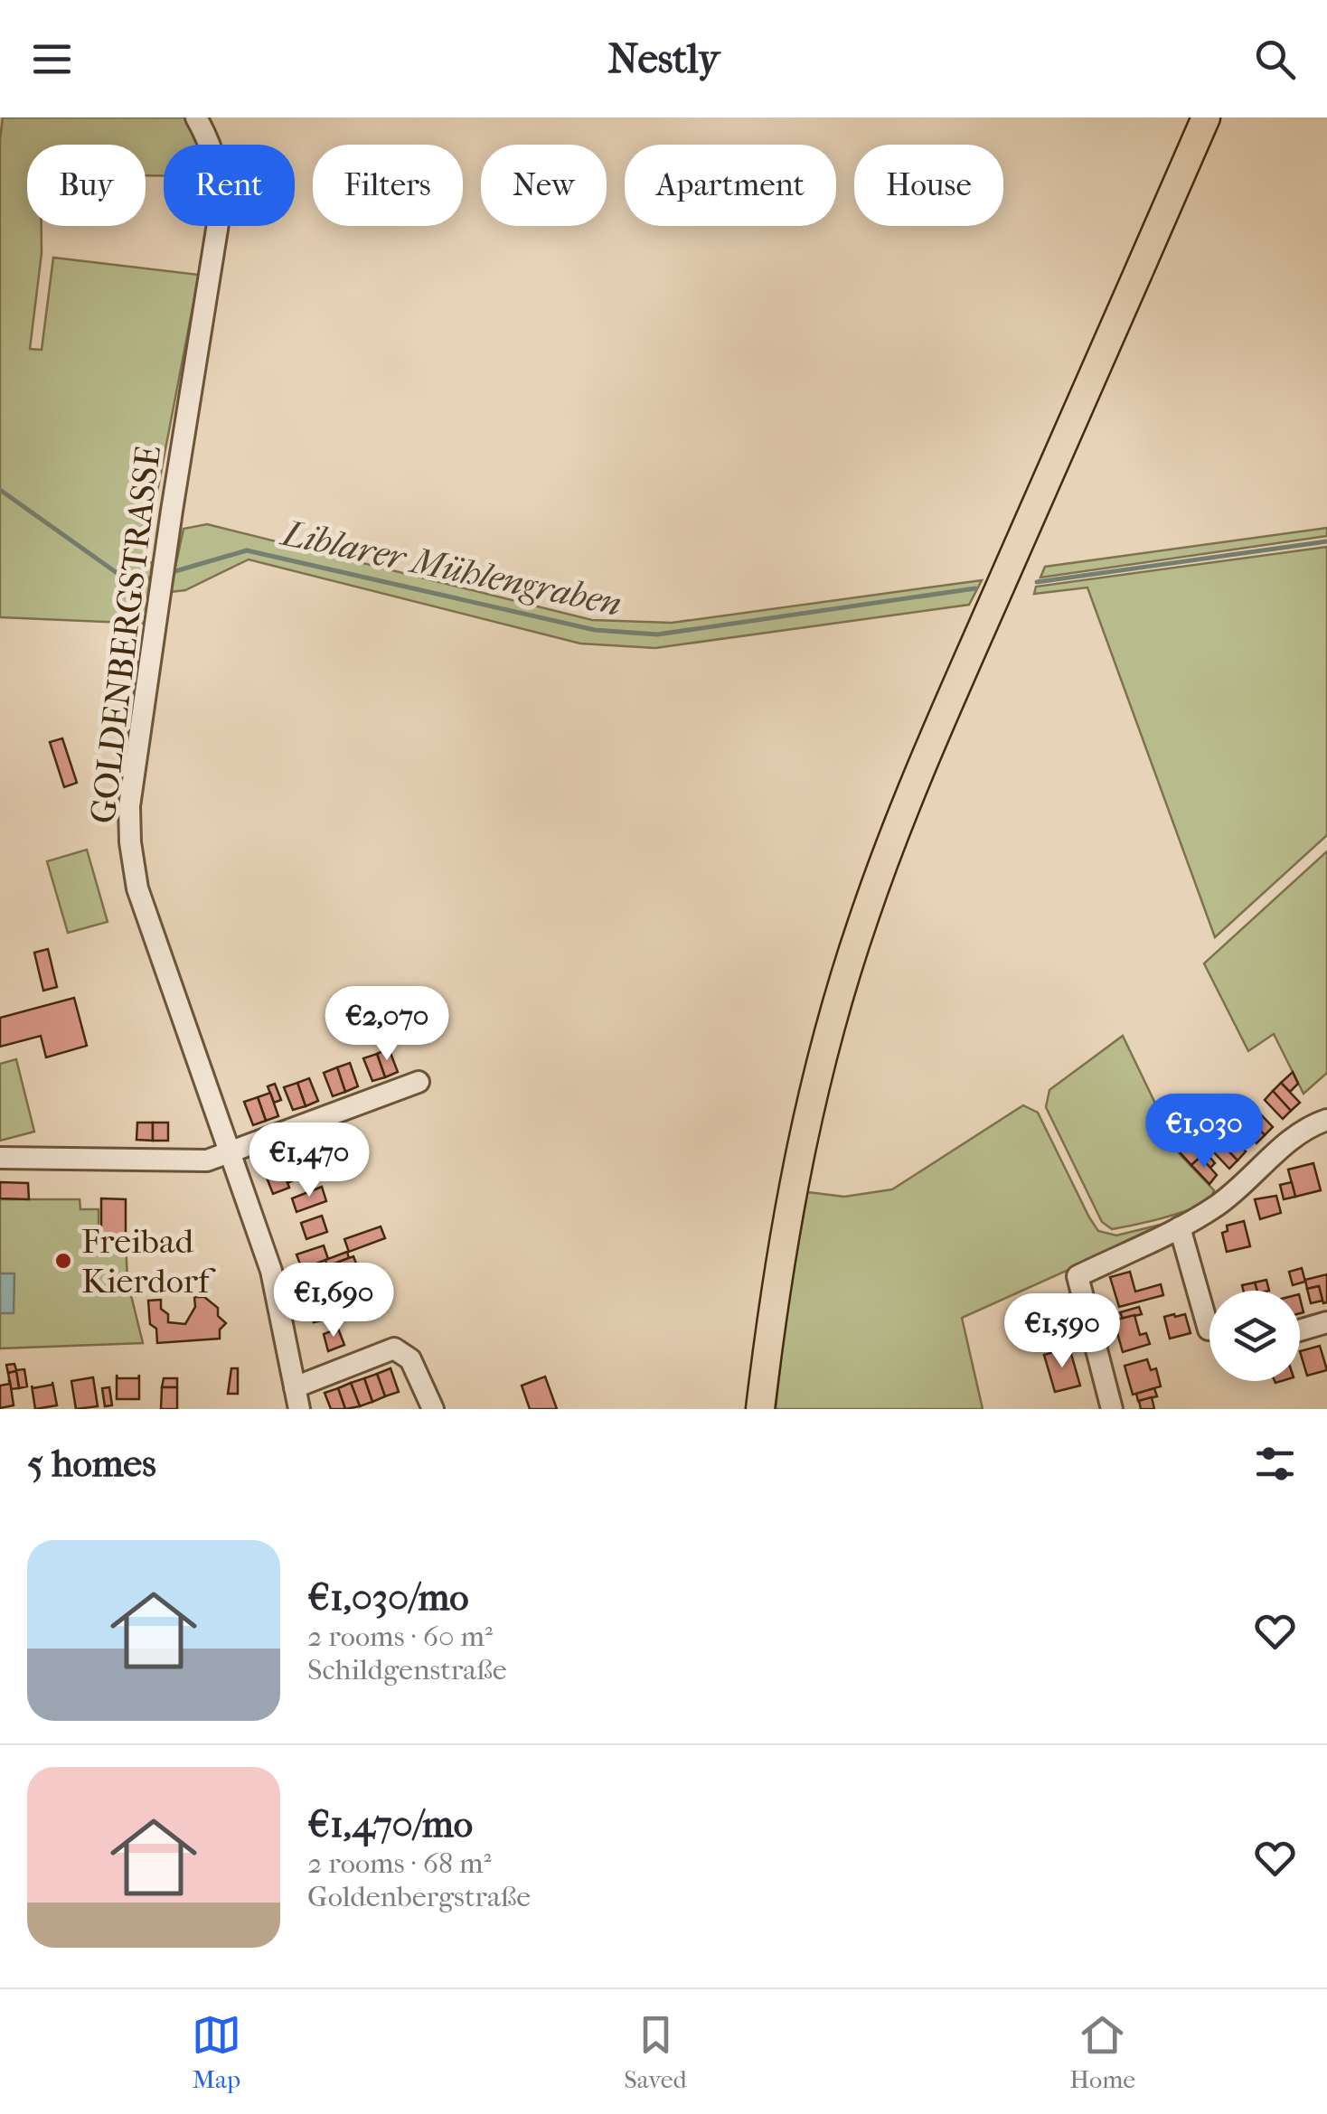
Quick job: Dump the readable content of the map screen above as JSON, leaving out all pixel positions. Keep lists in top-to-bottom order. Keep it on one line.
{"streets":{"street":["GOLDENBERGSTRASSE"]},"water":["Liblarer Mühlengraben"],"places":["Freibad Kierdorf"],"page":{"header":"Nestly","chip":["Buy","Rent","Filters","New","Apartment","House"],"price":["€2,070","€1,030","€1,470","€1,690","€1,590"],"heading":"5 homes","list":[{"name":"€1,030/mo","note":"2 rooms · 60 m² · Schildgenstraße"},{"name":"€1,470/mo","note":"2 rooms · 68 m² · Goldenbergstraße"}],"tabs":["Map","Saved","Home"]}}
